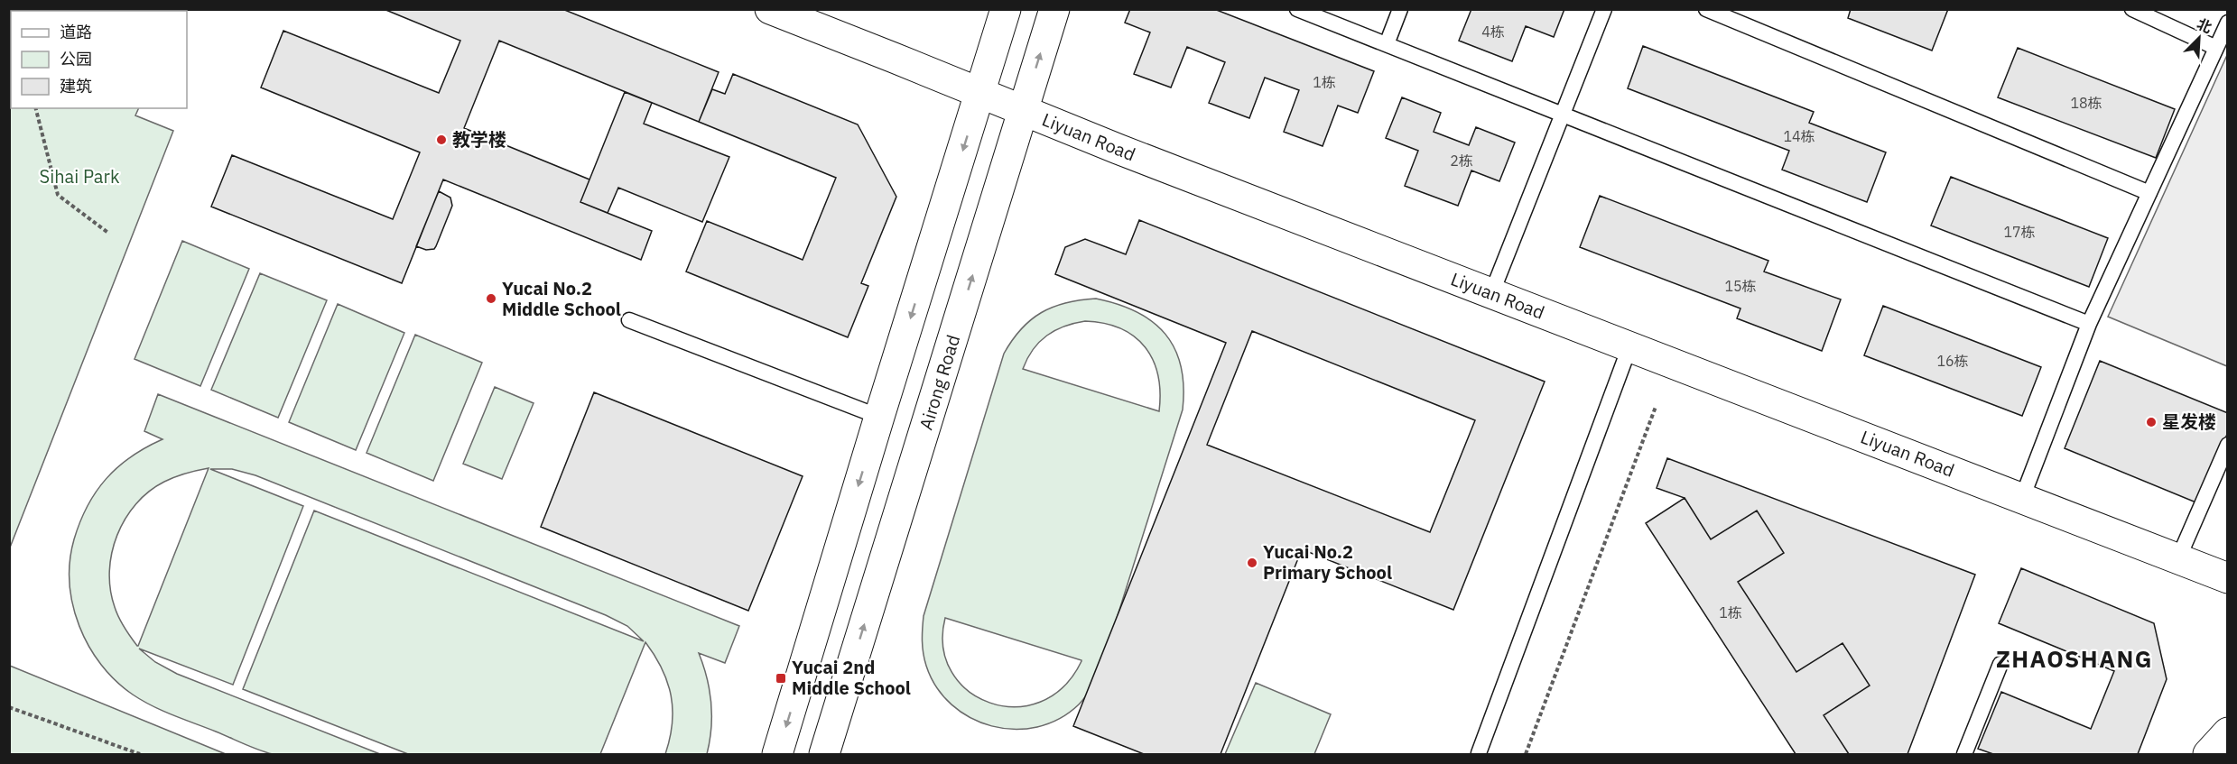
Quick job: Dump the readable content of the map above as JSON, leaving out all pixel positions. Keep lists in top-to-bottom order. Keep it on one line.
{"streets":{"street":["Liyuan Road","Airong Road"]},"crossings":[["Liyuan Road","Airong Road"]],"districts":["ZHAOSHANG"],"parks":["Sihai Park"],"places":{"other":["教学楼","Yucai No.2 Middle School","星发楼","Yucai No.2 Primary School"],"transit":["Yucai 2nd Middle School"]},"house_numbers":["4栋","1栋","18栋","14栋","2栋","17栋","15栋","16栋","1栋"],"legend":["道路","公园","建筑"],"north":"top right"}
